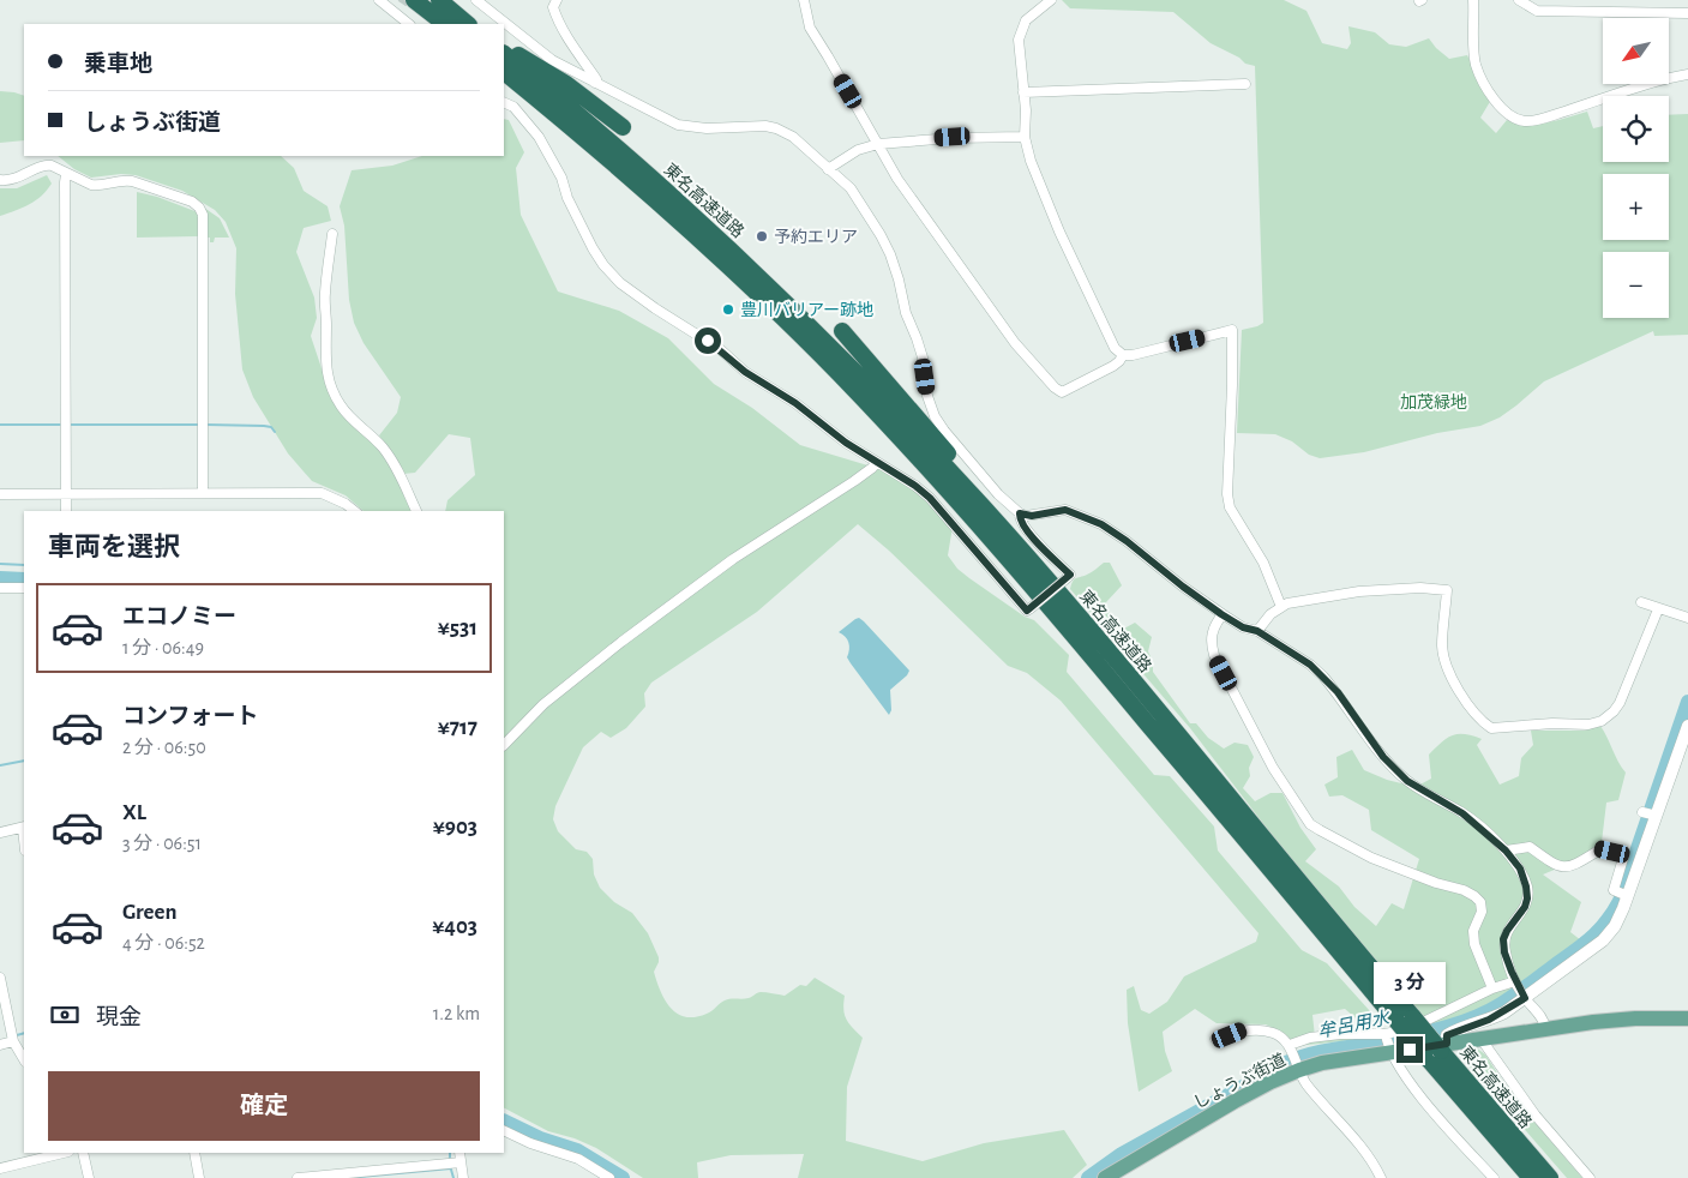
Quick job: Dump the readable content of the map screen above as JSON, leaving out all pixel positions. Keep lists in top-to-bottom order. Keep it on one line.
{"streets":{"highway":["東名高速道路"],"main road":["しょうぶ街道"]},"crossings":[["東名高速道路","しょうぶ街道"]],"water":["牟呂用水"],"parks":["加茂緑地"],"places":["予約エリア","豊川バリアー跡地"],"north":"bottom left","page":{"map_buttons":["+","−"],"banner":["乗車地","しょうぶ街道"],"heading":"車両を選択","list":[{"name":"エコノミー","note":"1 分 · 06:49","value":"¥531"},{"name":"コンフォート","note":"2 分 · 06:50","value":"¥717"},{"name":"XL","note":"3 分 · 06:51","value":"¥903"},{"name":"Green","note":"4 分 · 06:52","value":"¥403"}],"bubble":"3 分","pay":["現金","1.2 km"],"buttons":"確定"}}
